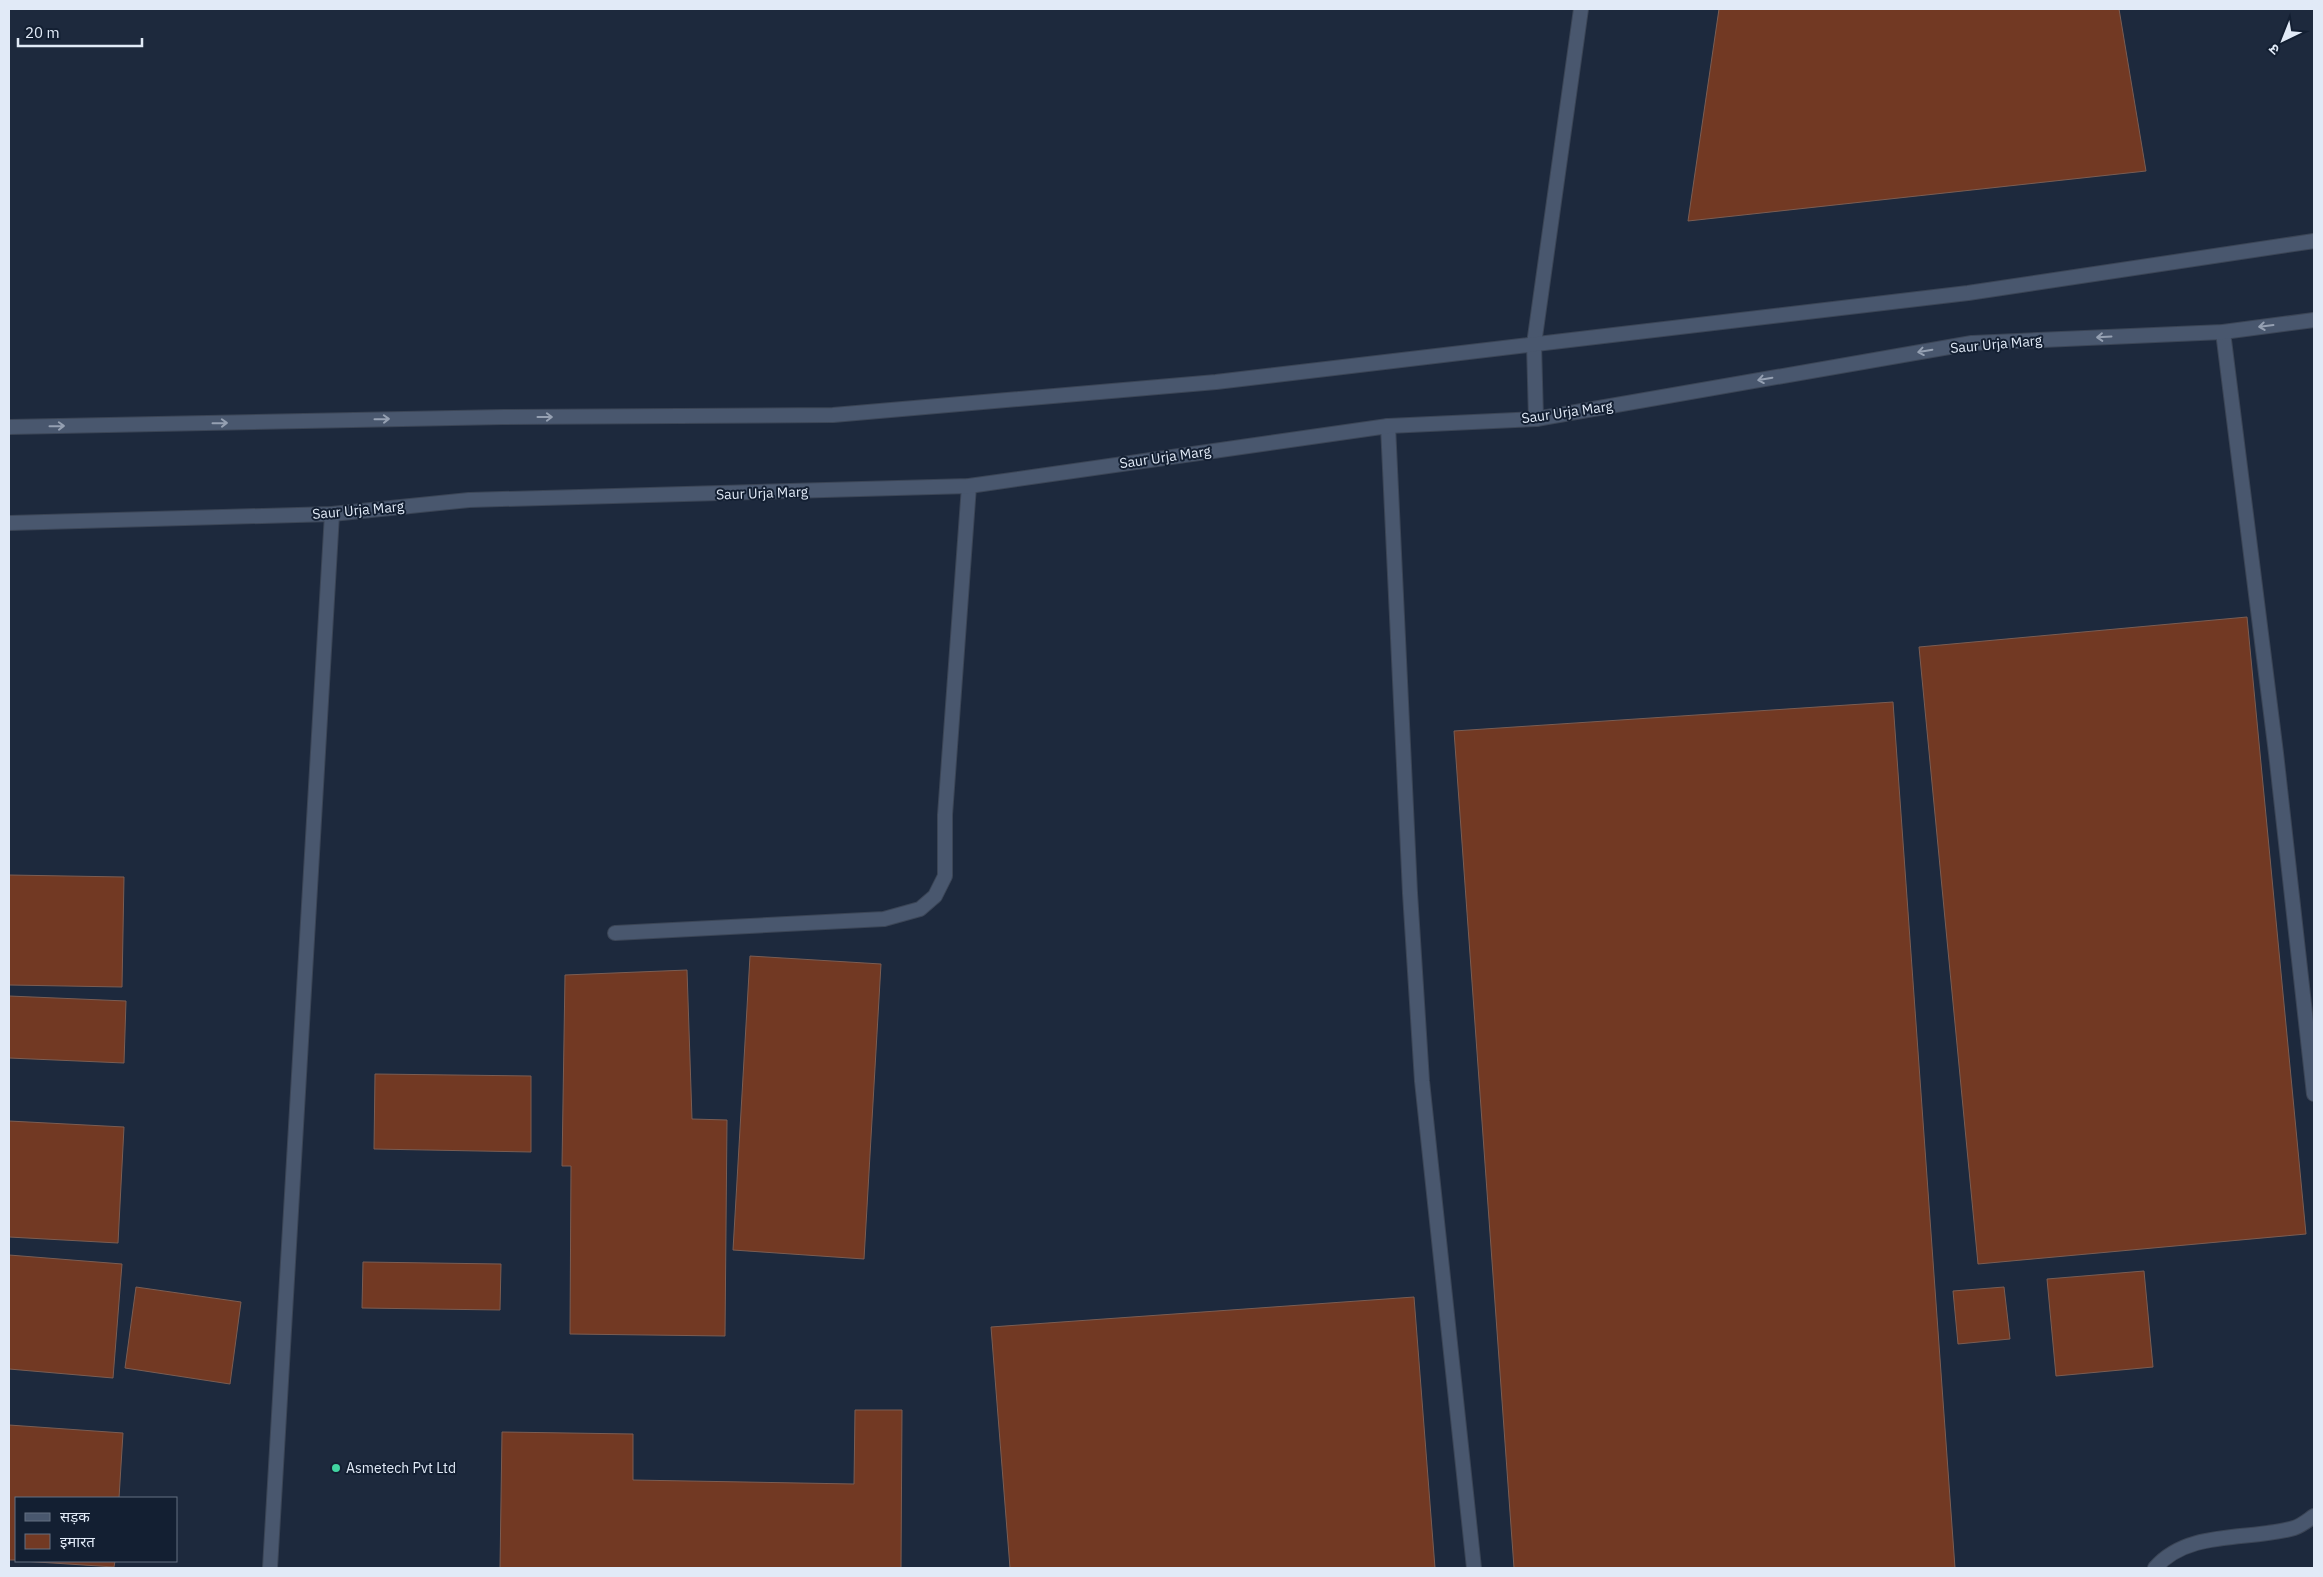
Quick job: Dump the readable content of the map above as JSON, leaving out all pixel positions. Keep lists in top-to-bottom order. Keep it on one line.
{"streets":{"street":["Saur Urja Marg"]},"places":["Asmetech Pvt Ltd"],"legend":["सड़क","इमारत"],"scale_bar":"20 m","north":"bottom left"}
